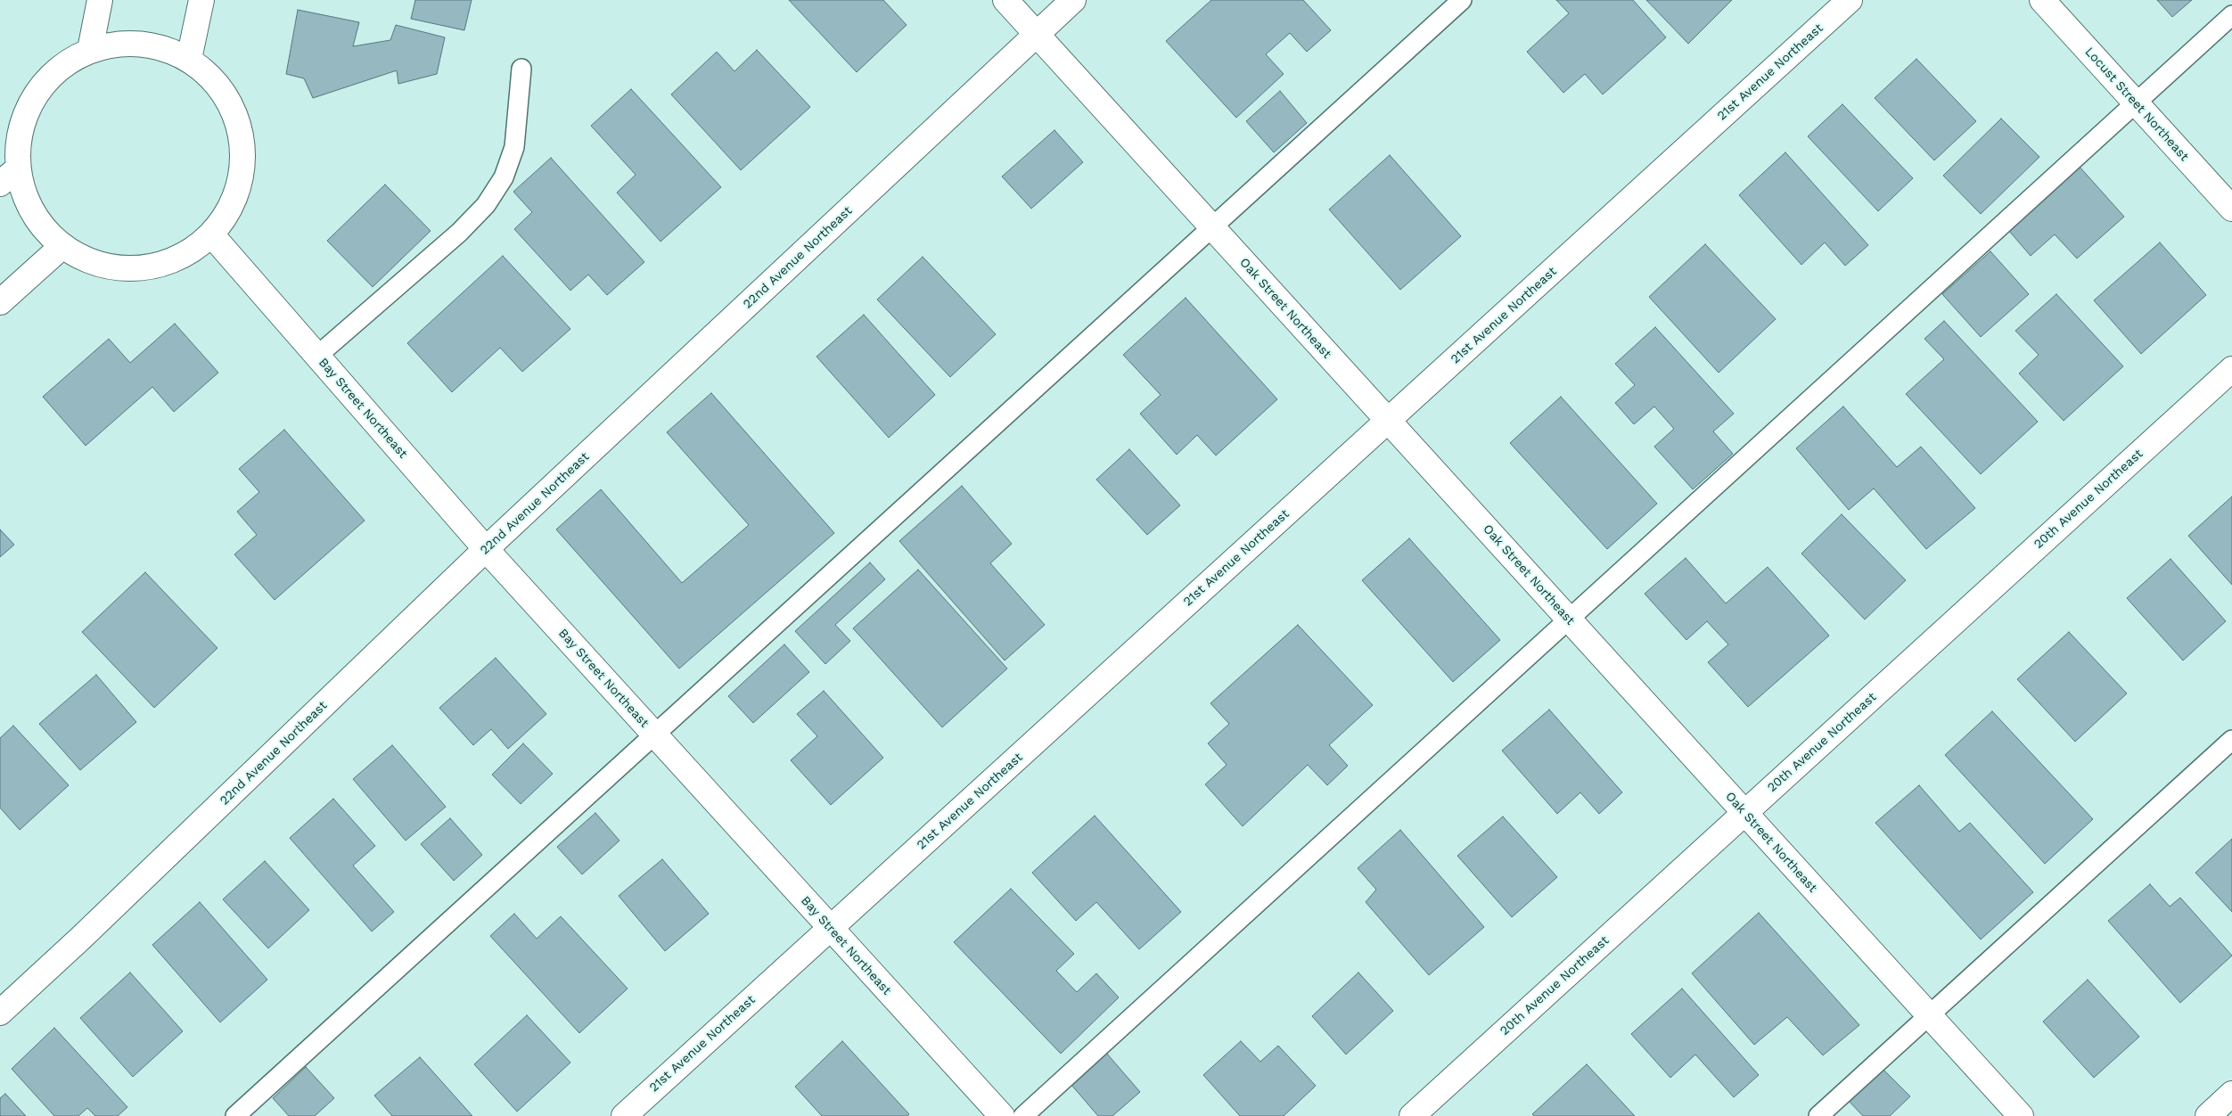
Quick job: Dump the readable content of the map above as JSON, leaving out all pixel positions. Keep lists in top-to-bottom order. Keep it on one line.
{"streets":{"street":["21st Avenue Northeast","Locust Street Northeast","22nd Avenue Northeast","Oak Street Northeast","Bay Street Northeast","20th Avenue Northeast"]},"crossings":[["21st Avenue Northeast","Oak Street Northeast"],["21st Avenue Northeast","Bay Street Northeast"],["22nd Avenue Northeast","Oak Street Northeast"],["22nd Avenue Northeast","Bay Street Northeast"],["Oak Street Northeast","20th Avenue Northeast"]]}
